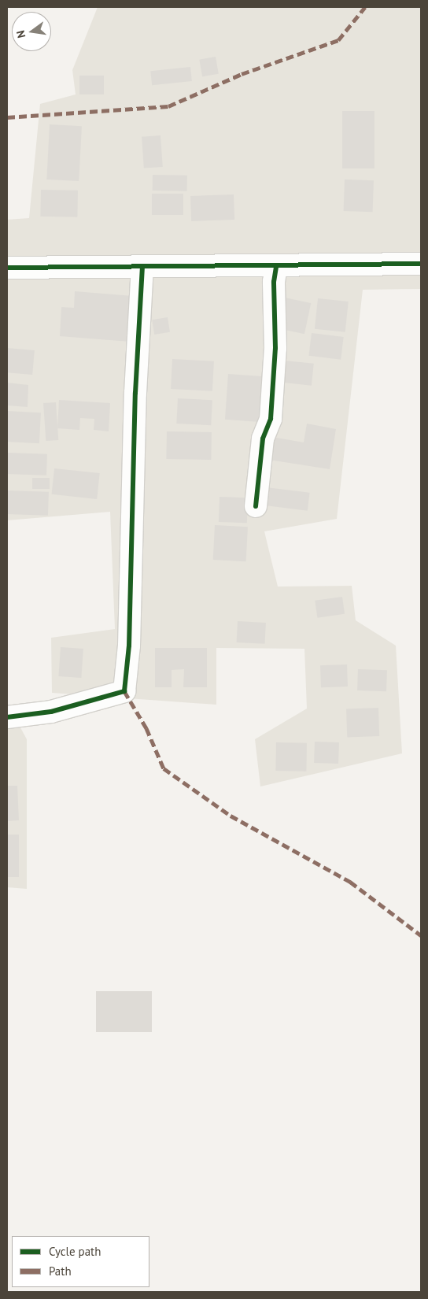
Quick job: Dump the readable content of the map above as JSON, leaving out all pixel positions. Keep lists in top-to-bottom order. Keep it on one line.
{"legend":["Cycle path","Path"],"north":"left"}
